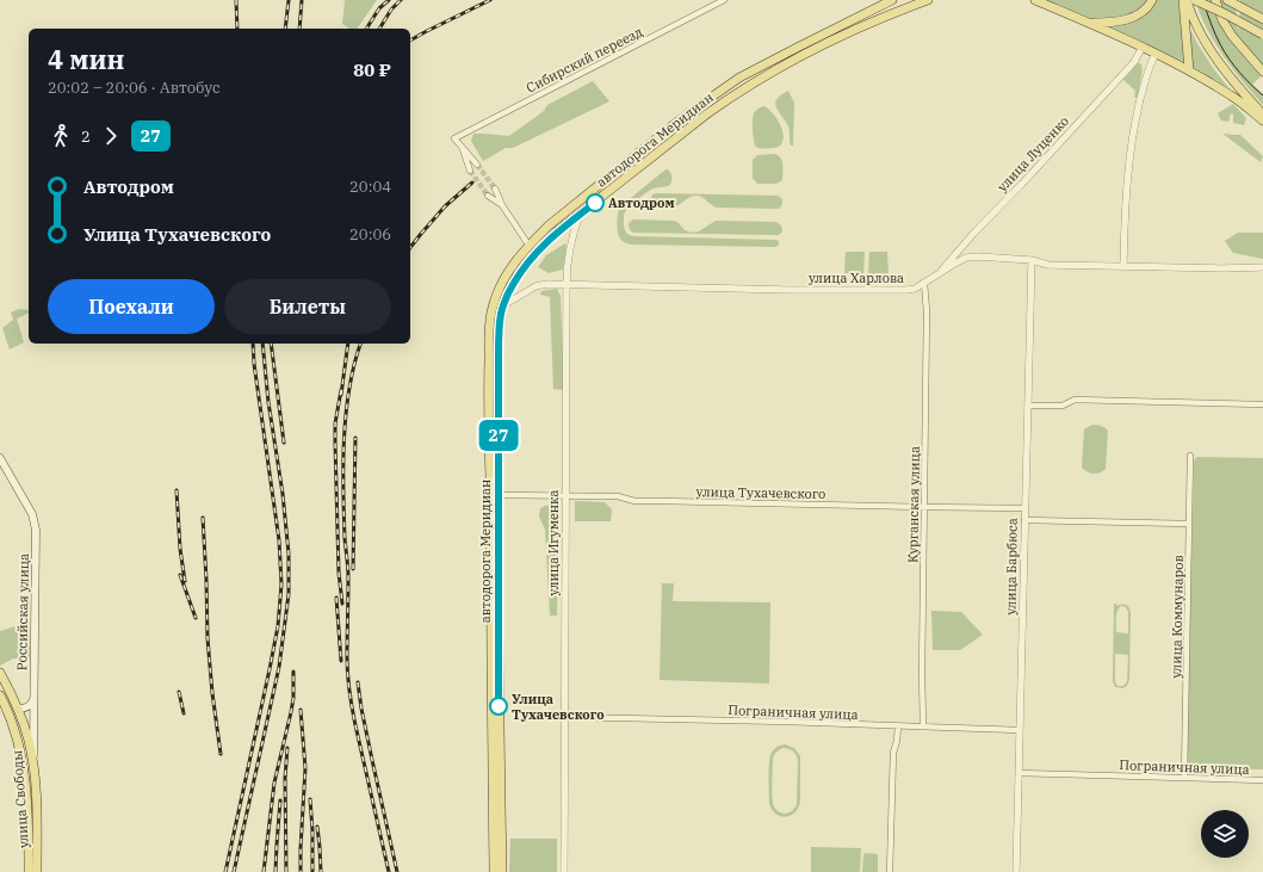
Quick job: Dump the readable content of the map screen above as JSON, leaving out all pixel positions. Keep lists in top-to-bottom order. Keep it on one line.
{"streets":{"main road":["автодорога Меридиан","Российская улица","улица Свободы"],"street":["Сибирский переезд","улица Луценко","улица Харлова","улица Тухачевского","Курганская улица","улица Игуменка","улица Барбюса","улица Коммунаров","Пограничная улица"]},"crossings":[["автодорога Меридиан","улица Харлова"],["автодорога Меридиан","улица Тухачевского"],["автодорога Меридиан","улица Игуменка"],["улица Луценко","улица Харлова"],["улица Харлова","Курганская улица"],["улица Харлова","улица Игуменка"],["улица Харлова","улица Барбюса"],["улица Тухачевского","Курганская улица"],["улица Тухачевского","улица Игуменка"],["улица Тухачевского","улица Барбюса"],["Курганская улица","Пограничная улица"],["улица Игуменка","Пограничная улица"],["улица Барбюса","Пограничная улица"],["Российская улица","улица Свободы"],["улица Коммунаров","Пограничная улица"]],"places":["Автодром","Улица Тухачевского"],"lines":["bus line 27"],"page":{"on_map":"27","heading":["4 мин","20:02 – 20:06 · Автобус","80 ₽"],"legs":["2","27"],"list":[{"name":"Автодром","value":"20:04"},{"name":"Улица Тухачевского","value":"20:06"}],"buttons":["Поехали","Билеты"]}}
